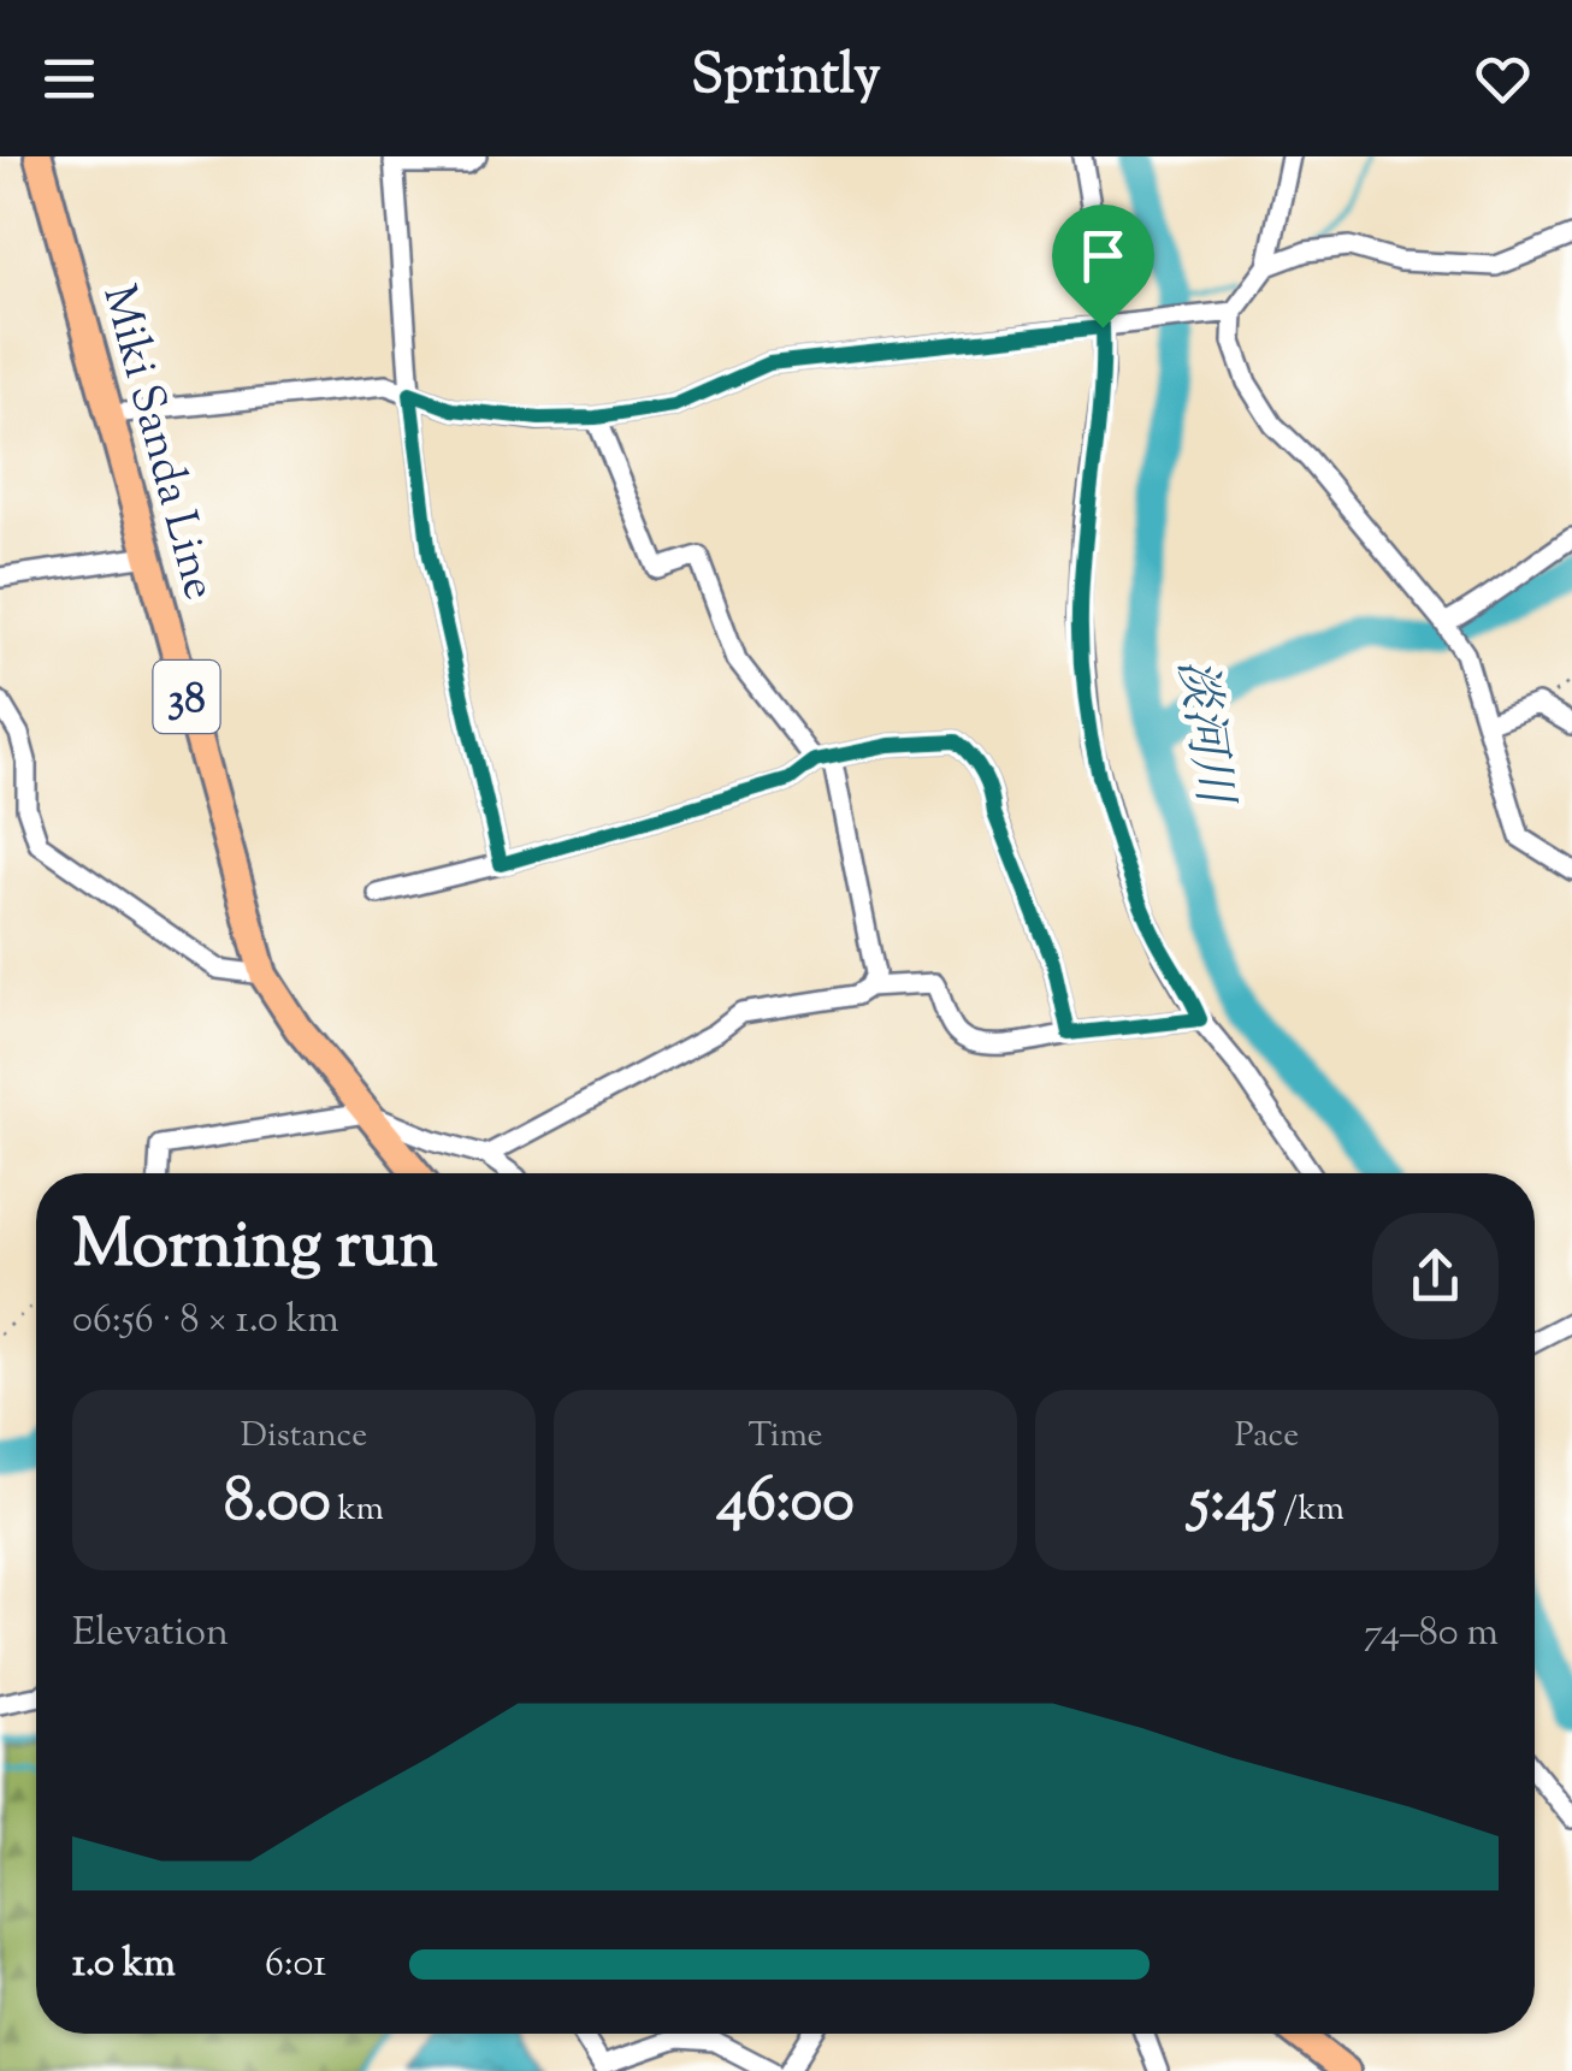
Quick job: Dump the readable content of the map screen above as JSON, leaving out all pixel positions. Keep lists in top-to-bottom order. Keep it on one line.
{"streets":{"main road":["Miki Sanda Line","38"]},"water":["淡河川"],"page":{"header":"Sprintly","heading":["Morning run","06:56 · 8 × 1.0 km"],"stats":[["Distance","8.00 km"],["Time","46:00"],["Pace","5:45 /km"]],"chart":["Elevation","74–80 m"],"list":[{"name":"1.0 km","note":"6:01"}]}}
